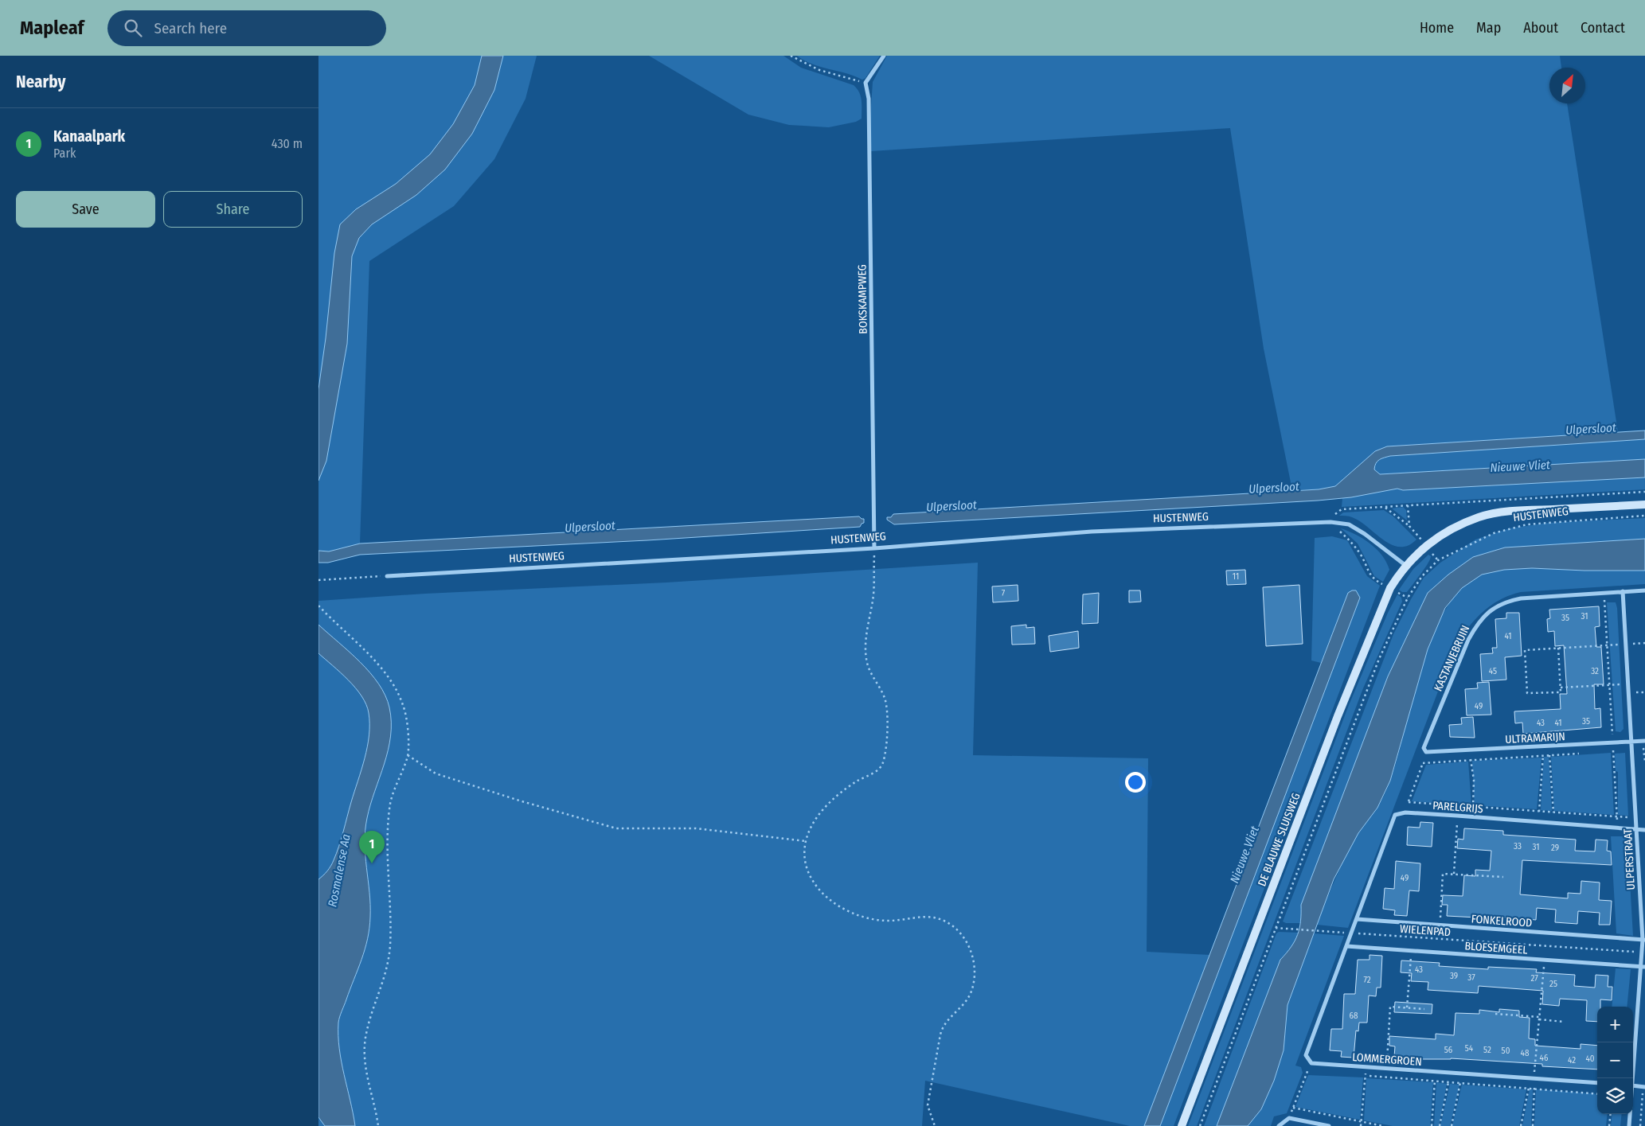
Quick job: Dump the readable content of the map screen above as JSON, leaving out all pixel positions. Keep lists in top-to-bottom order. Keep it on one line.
{"streets":{"main road":["HUSTENWEG","DE BLAUWE SLUISWEG"],"street":["BOKSKAMPWEG","KASTANJEBRUIN","ULTRAMARIJN","PARELGRIJS","ULPERSTRAAT","FONKELROOD","BLOESEMGEEL","LOMMERGROEN"],"path":["WIELENPAD"]},"crossings":[["BOKSKAMPWEG","HUSTENWEG"],["HUSTENWEG","DE BLAUWE SLUISWEG"],["KASTANJEBRUIN","ULTRAMARIJN"],["KASTANJEBRUIN","ULPERSTRAAT"],["ULTRAMARIJN","ULPERSTRAAT"],["PARELGRIJS","ULPERSTRAAT"],["ULPERSTRAAT","FONKELROOD"],["ULPERSTRAAT","WIELENPAD"],["ULPERSTRAAT","BLOESEMGEEL"]],"water":["Ulpersloot","Nieuwe Vliet","Rosmalense Aa"],"house_numbers":["11","7","31","35","41","45","32","49","35","43","41","33","31","29","49","43","39","37","27","72","25","68","54","56","52","50","48","46","40","42"],"north":"top right","page":{"header":"Mapleaf","search":"Search here","nav":["Home","Map","About","Contact"],"heading":"Nearby","list":[{"mark":"1","name":"Kanaalpark","note":"Park","value":"430 m"}],"buttons":["Save","Share"],"pins":"1","map_buttons":["+","−"]}}
